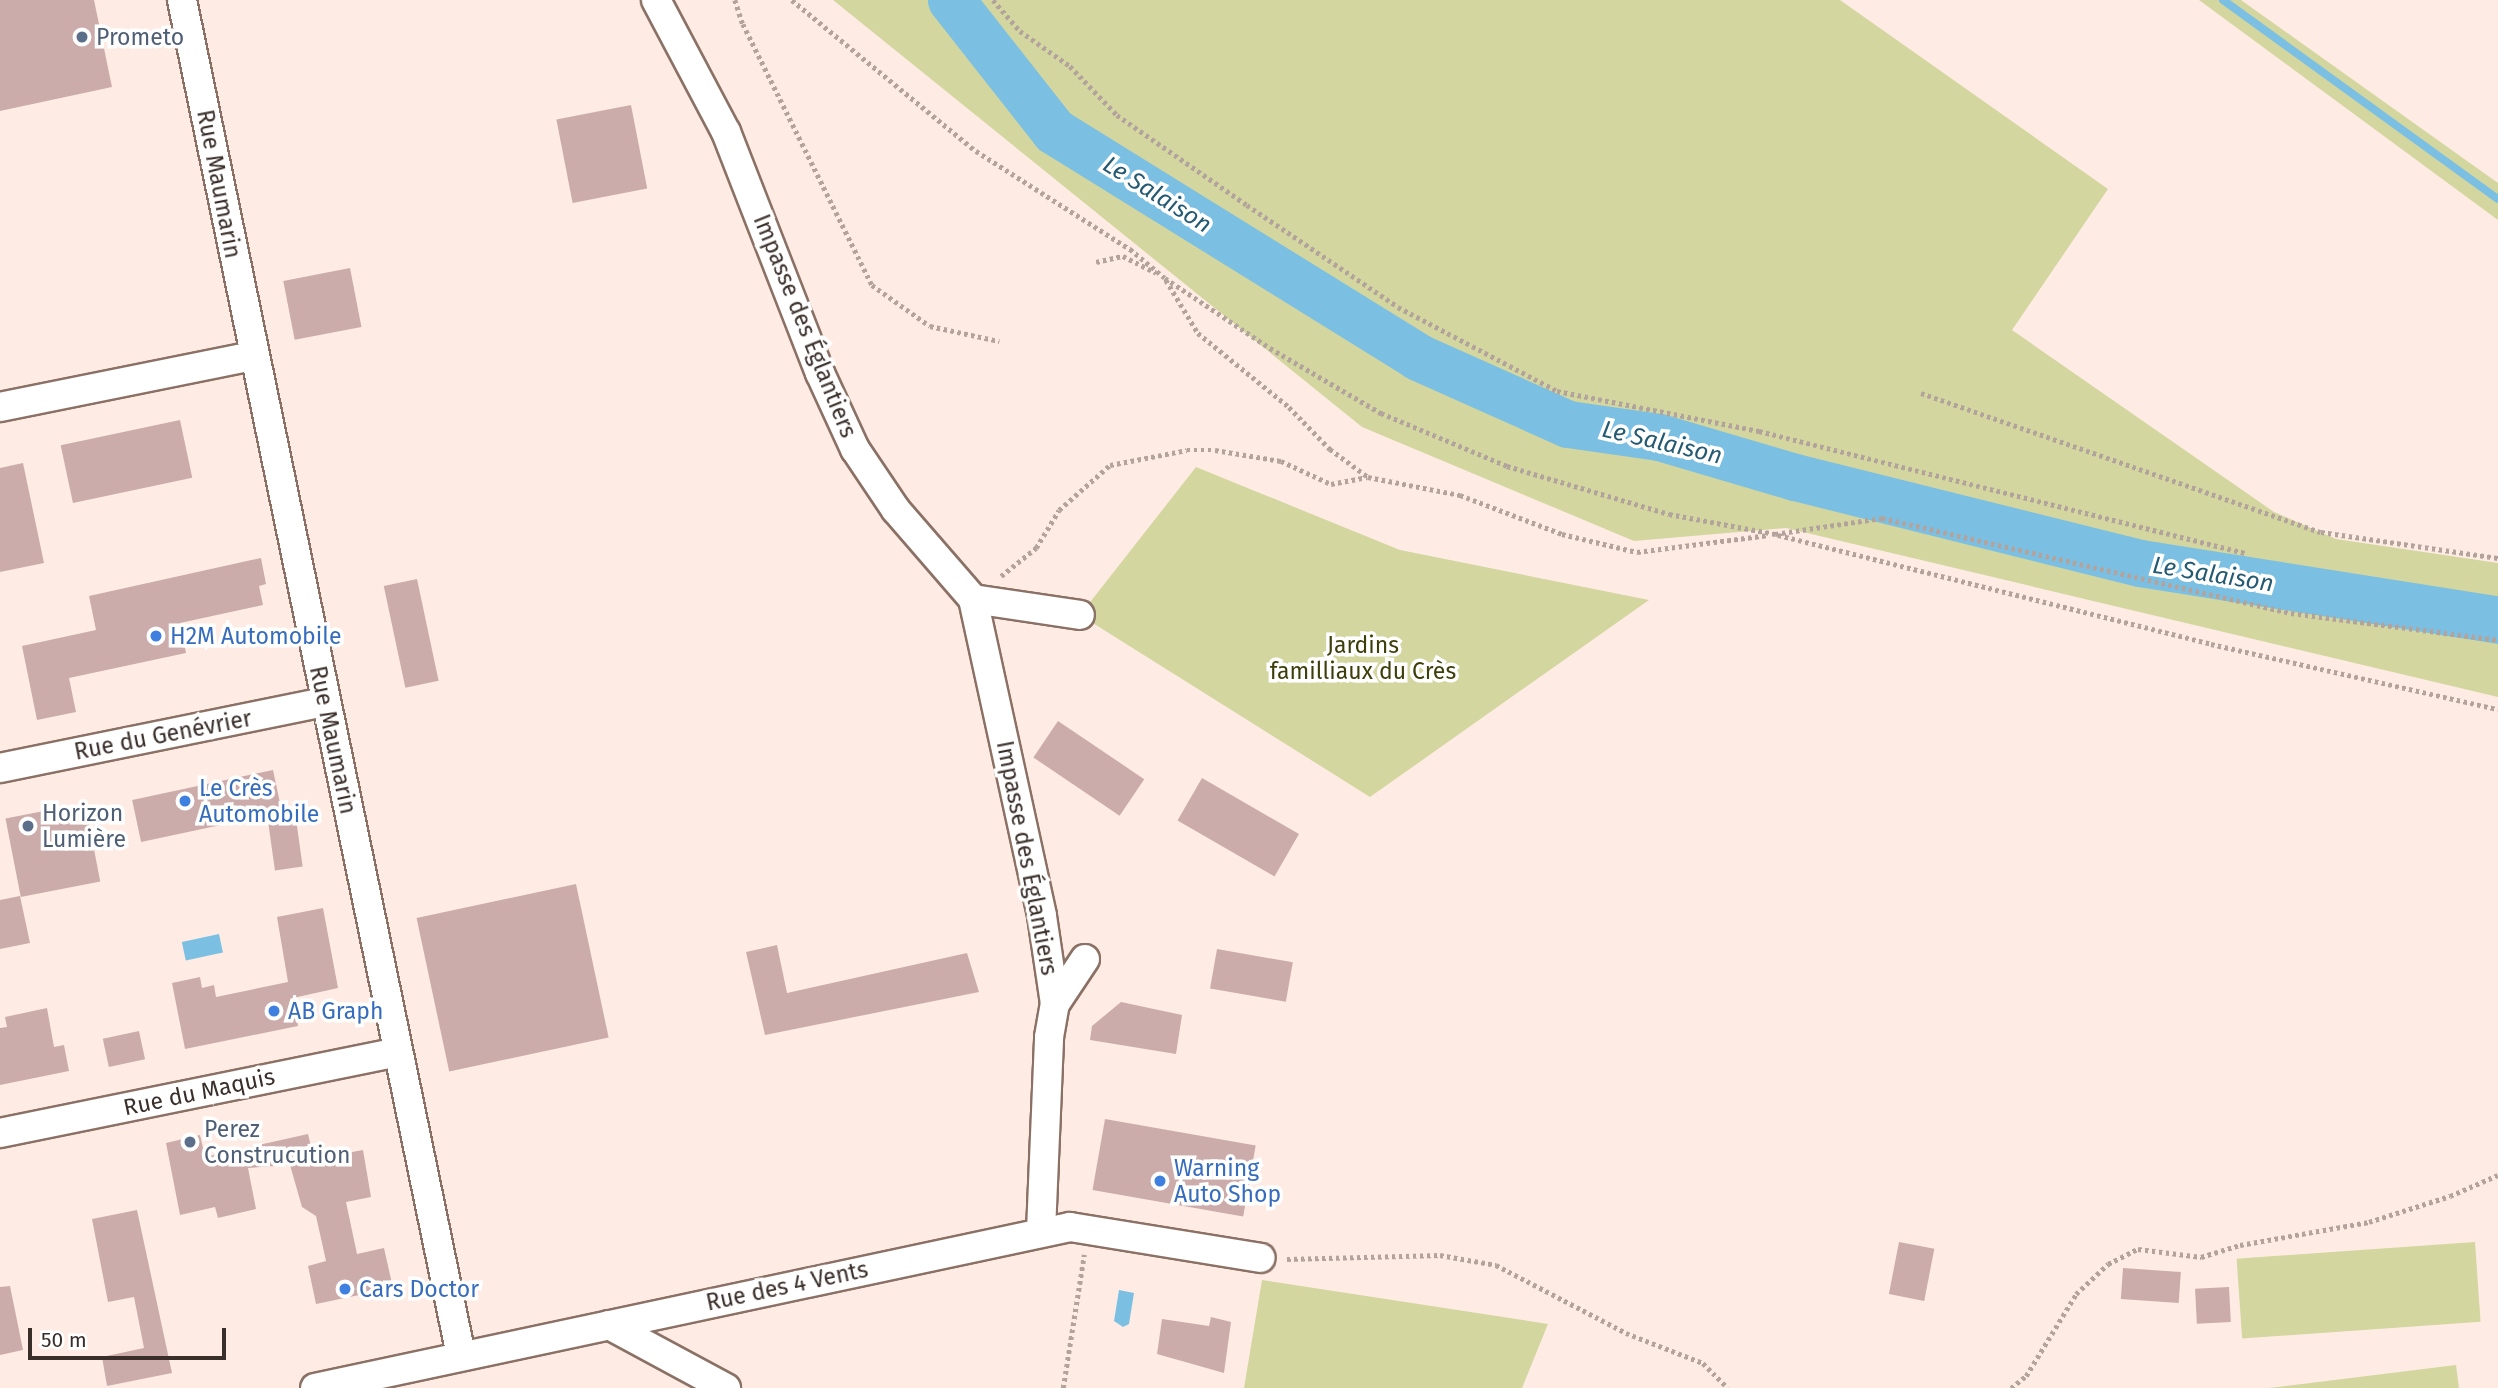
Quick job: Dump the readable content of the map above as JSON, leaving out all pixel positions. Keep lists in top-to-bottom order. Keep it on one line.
{"streets":{"street":["Rue Maumarin","Impasse des Églantiers","Rue du Genévrier","Rue du Maquis","Rue des 4 Vents"]},"crossings":[["Rue Maumarin","Rue du Genévrier"],["Rue Maumarin","Rue du Maquis"],["Rue Maumarin","Rue des 4 Vents"],["Impasse des Églantiers","Rue des 4 Vents"]],"water":["Le Salaison"],"parks":["Jardins familliaux du Crès"],"places":["Prometo","H2M Automobile","Le Crès Automobile","Horizon Lumière","AB Graph","Perez Construcution","Warning Auto Shop","Cars Doctor"],"scale_bar":"50 m"}
